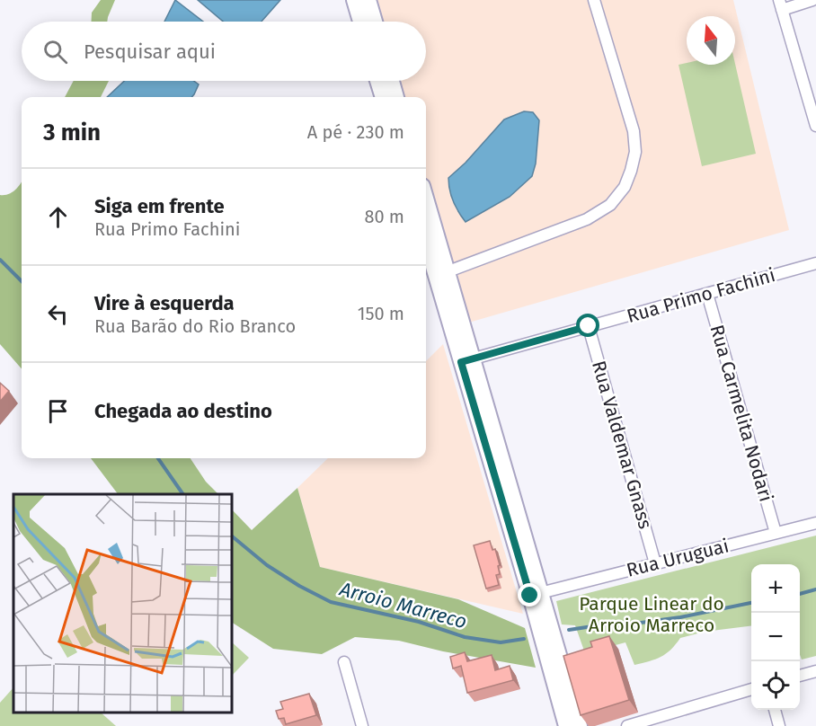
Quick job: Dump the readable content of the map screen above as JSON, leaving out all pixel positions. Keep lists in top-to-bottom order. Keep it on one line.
{"streets":{"street":["Rua Primo Fachini","Rua Carmelita Nodari","Rua Valdemar Gnass","Rua Uruguai"]},"crossings":[["Rua Primo Fachini","Rua Carmelita Nodari"],["Rua Primo Fachini","Rua Valdemar Gnass"],["Rua Carmelita Nodari","Rua Uruguai"],["Rua Valdemar Gnass","Rua Uruguai"]],"water":["Arroio Marreco"],"parks":["Parque Linear do Arroio Marreco"],"north":"top","page":{"search":"Pesquisar aqui","heading":["3 min","A pé · 230 m"],"list":[["Siga em frente","Rua Primo Fachini","80 m"],["Vire à esquerda","Rua Barão do Rio Branco","150 m"],"Chegada ao destino"],"map_buttons":["+","−"]}}
